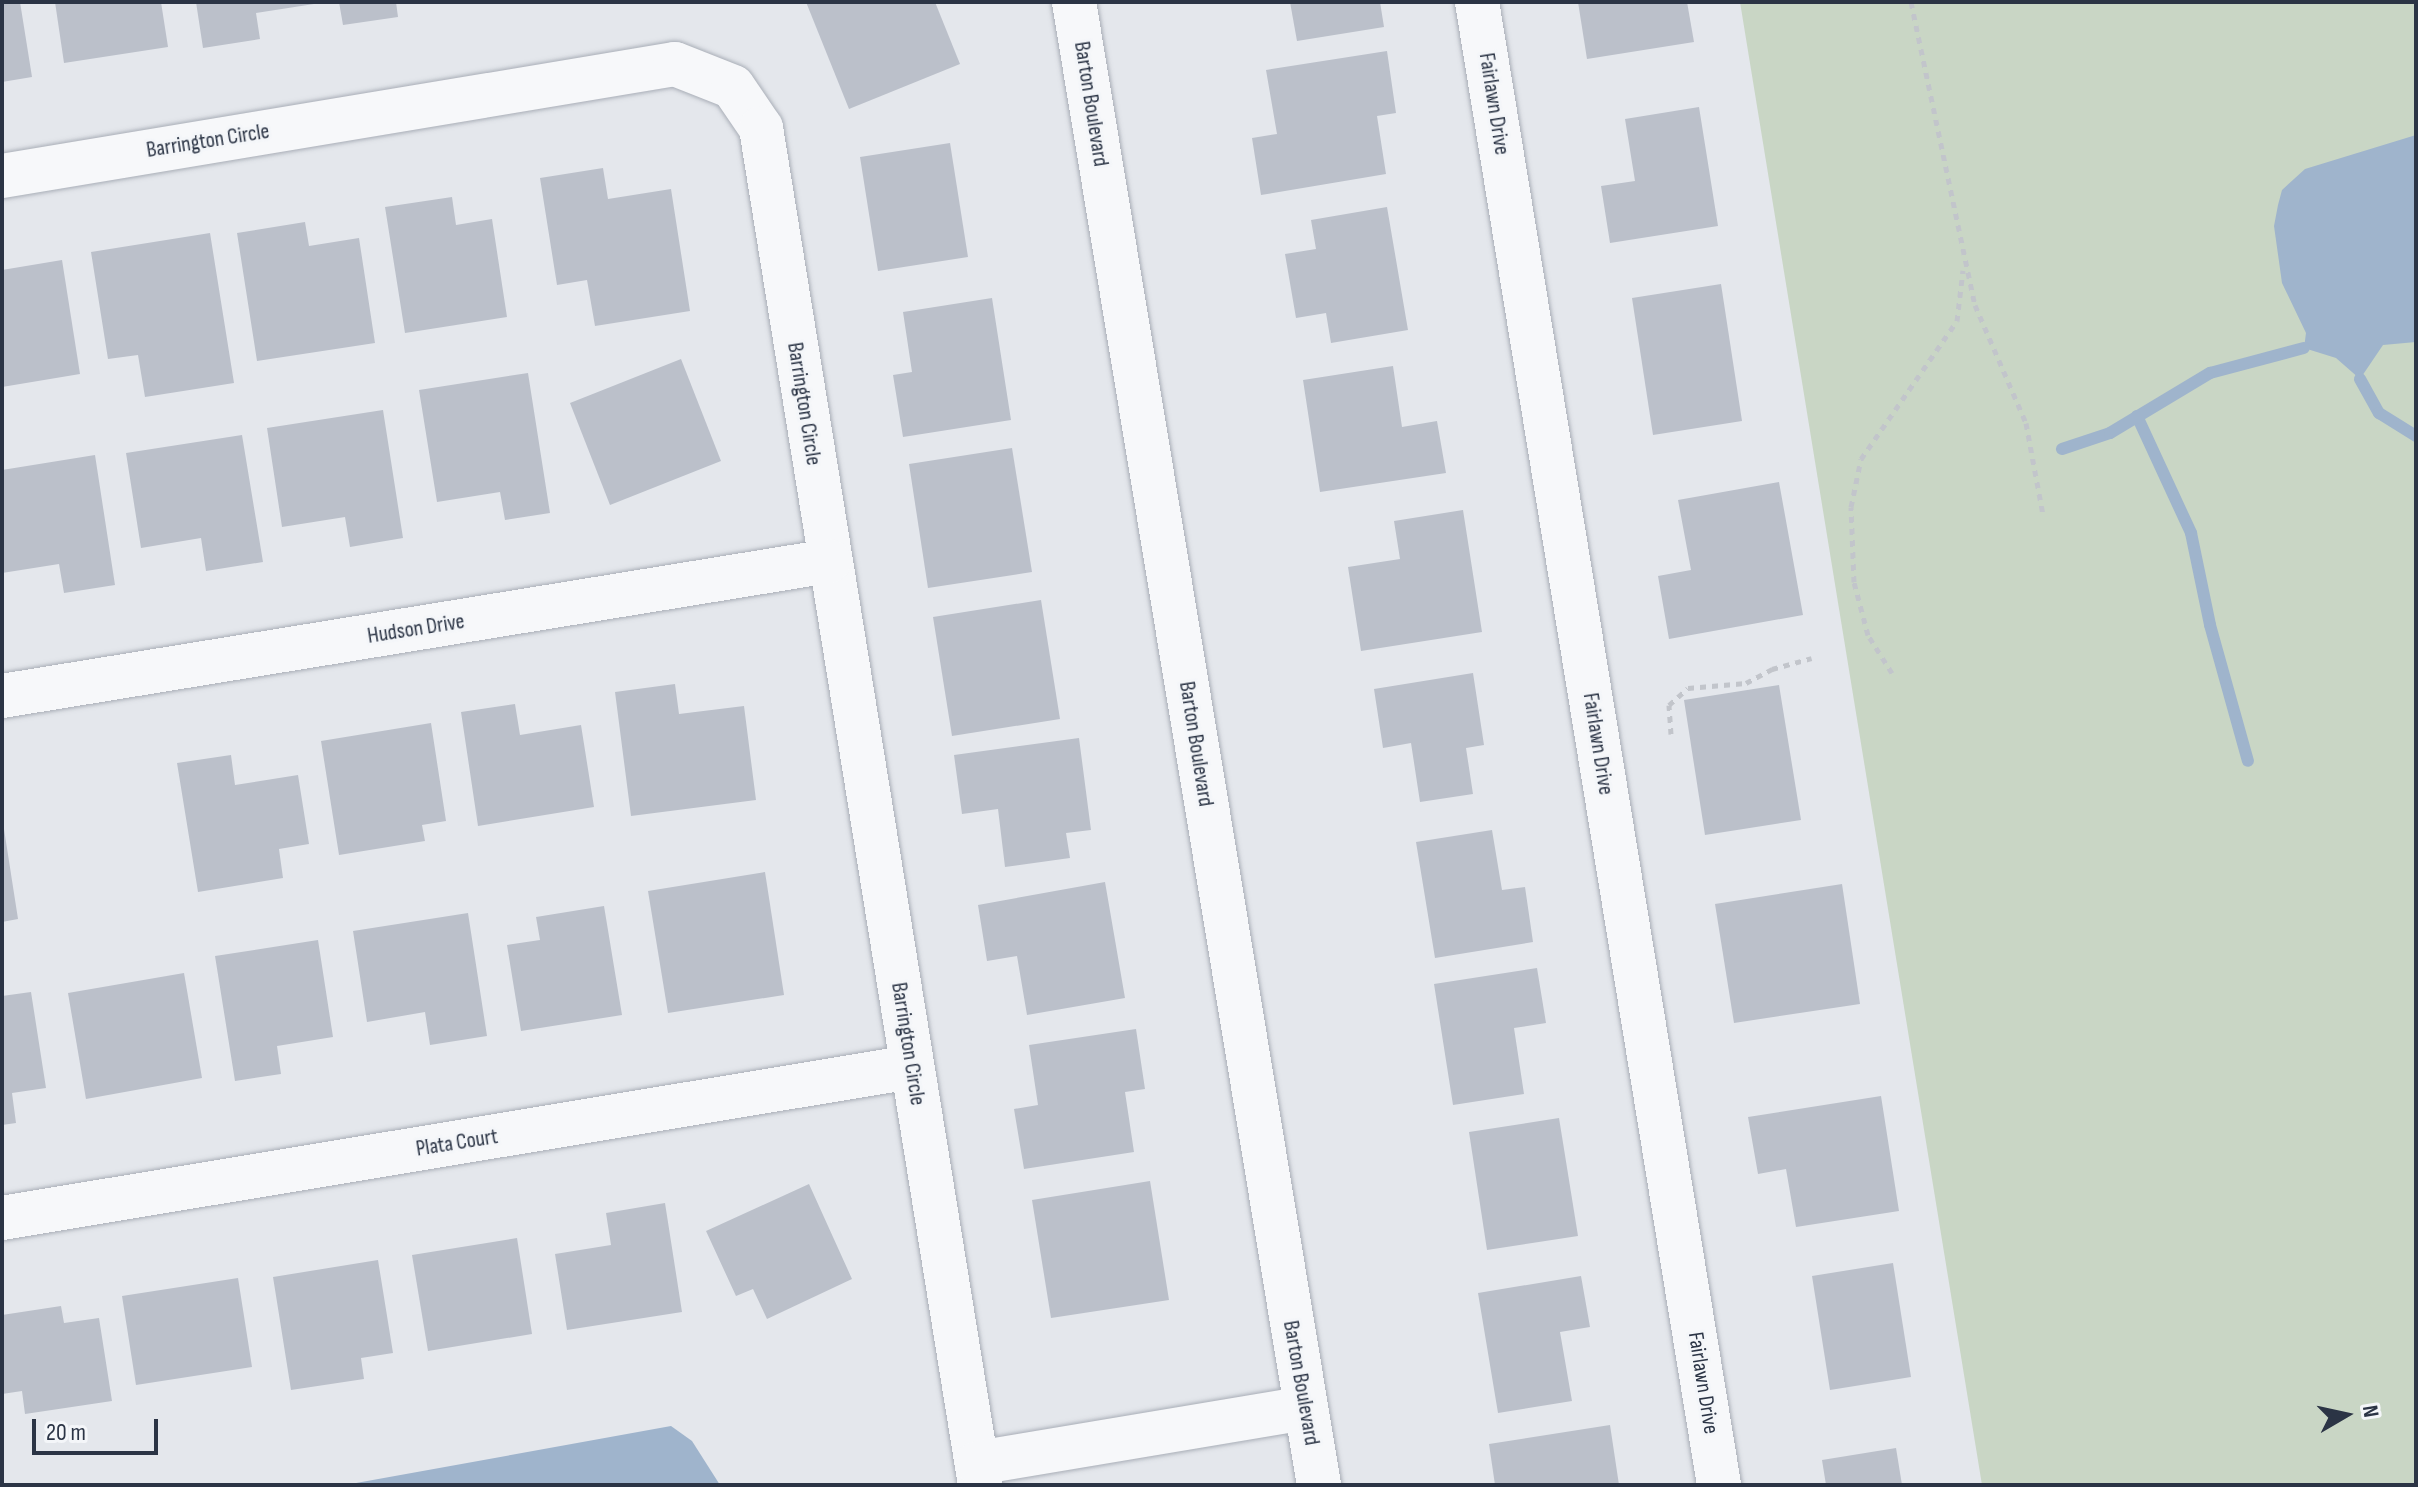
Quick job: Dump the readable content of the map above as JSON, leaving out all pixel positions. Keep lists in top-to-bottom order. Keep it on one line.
{"streets":{"street":["Barton Boulevard","Fairlawn Drive","Barrington Circle","Hudson Drive","Plata Court"]},"crossings":[["Barton Boulevard","Barrington Circle"],["Barrington Circle","Hudson Drive"],["Barrington Circle","Plata Court"]],"scale_bar":"20 m","north":"right"}
